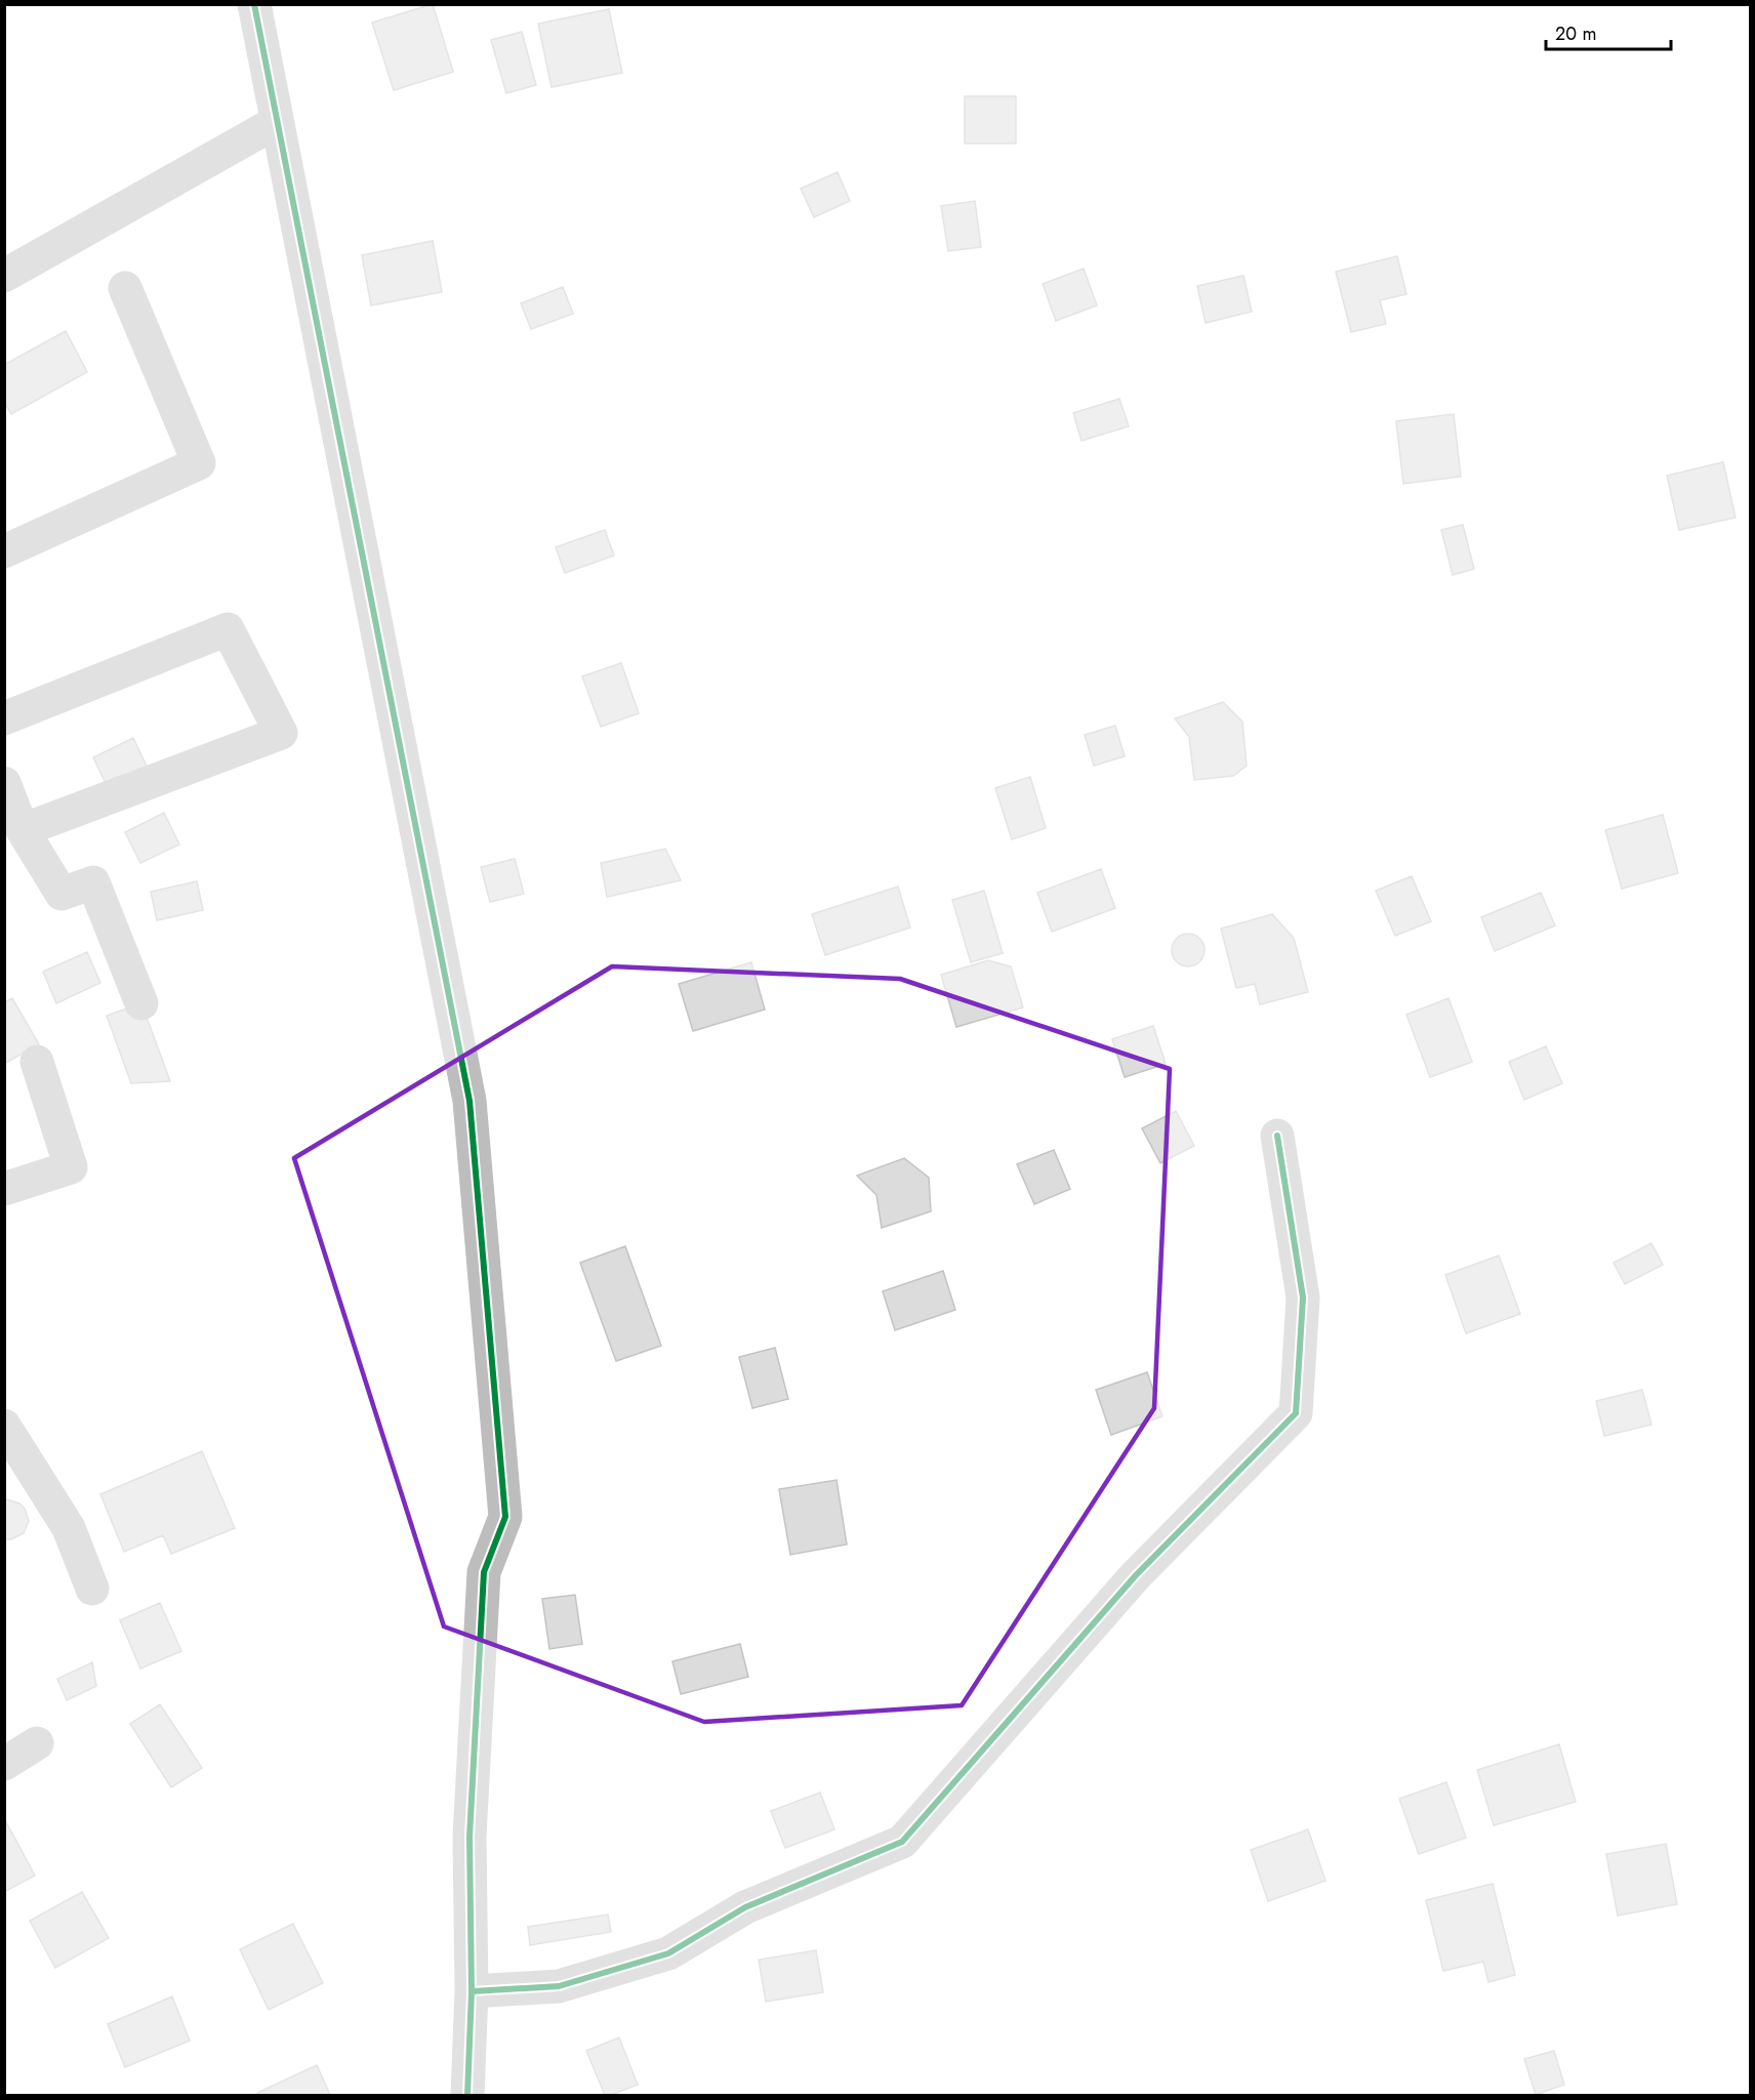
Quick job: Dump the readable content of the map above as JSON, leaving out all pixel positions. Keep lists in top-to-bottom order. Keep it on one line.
{"scale_bar":"20 m"}
